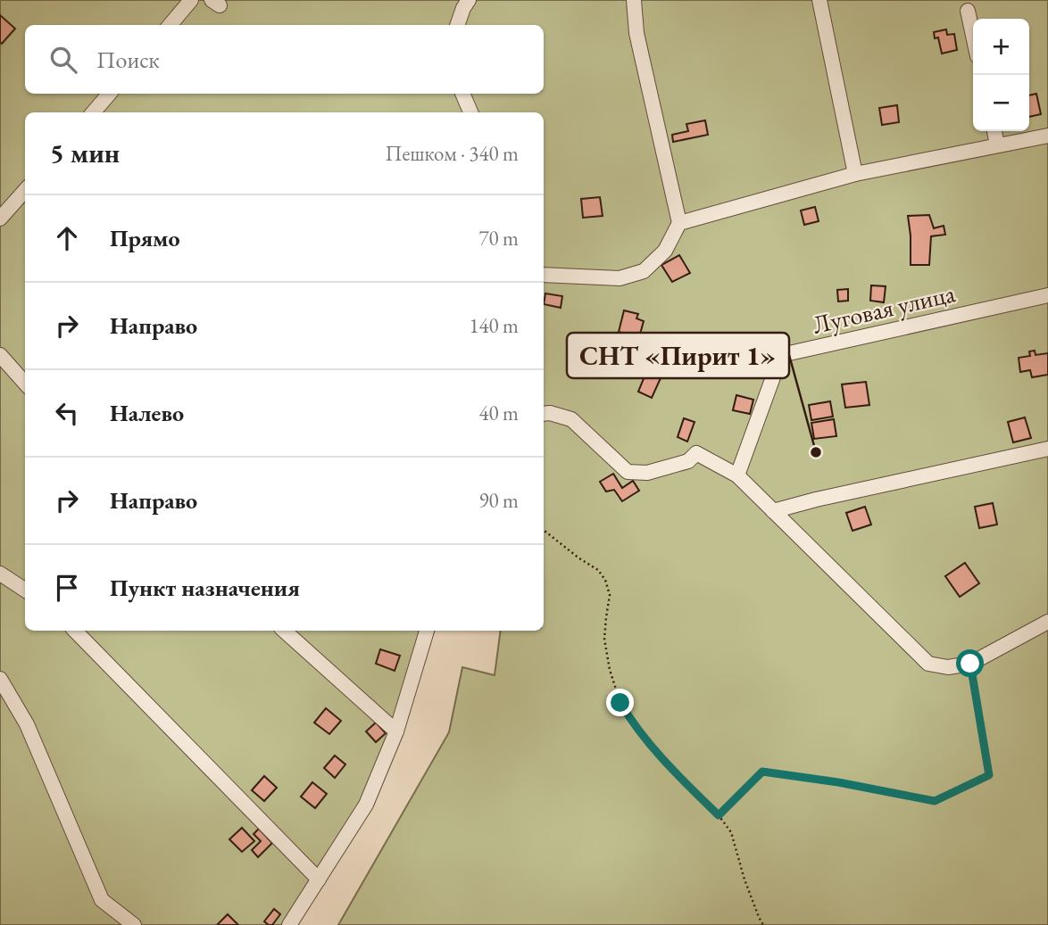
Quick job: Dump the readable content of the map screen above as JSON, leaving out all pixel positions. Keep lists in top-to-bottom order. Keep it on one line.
{"streets":{"street":["Луговая улица"]},"places":["СНТ «Пирит 1»"],"page":{"map_buttons":["+","−"],"search":"Поиск","heading":["5 мин","Пешком · 340 m"],"list":[["Прямо","70 m"],["Направо","140 m"],["Налево","40 m"],["Направо","90 m"],"Пункт назначения"]}}
